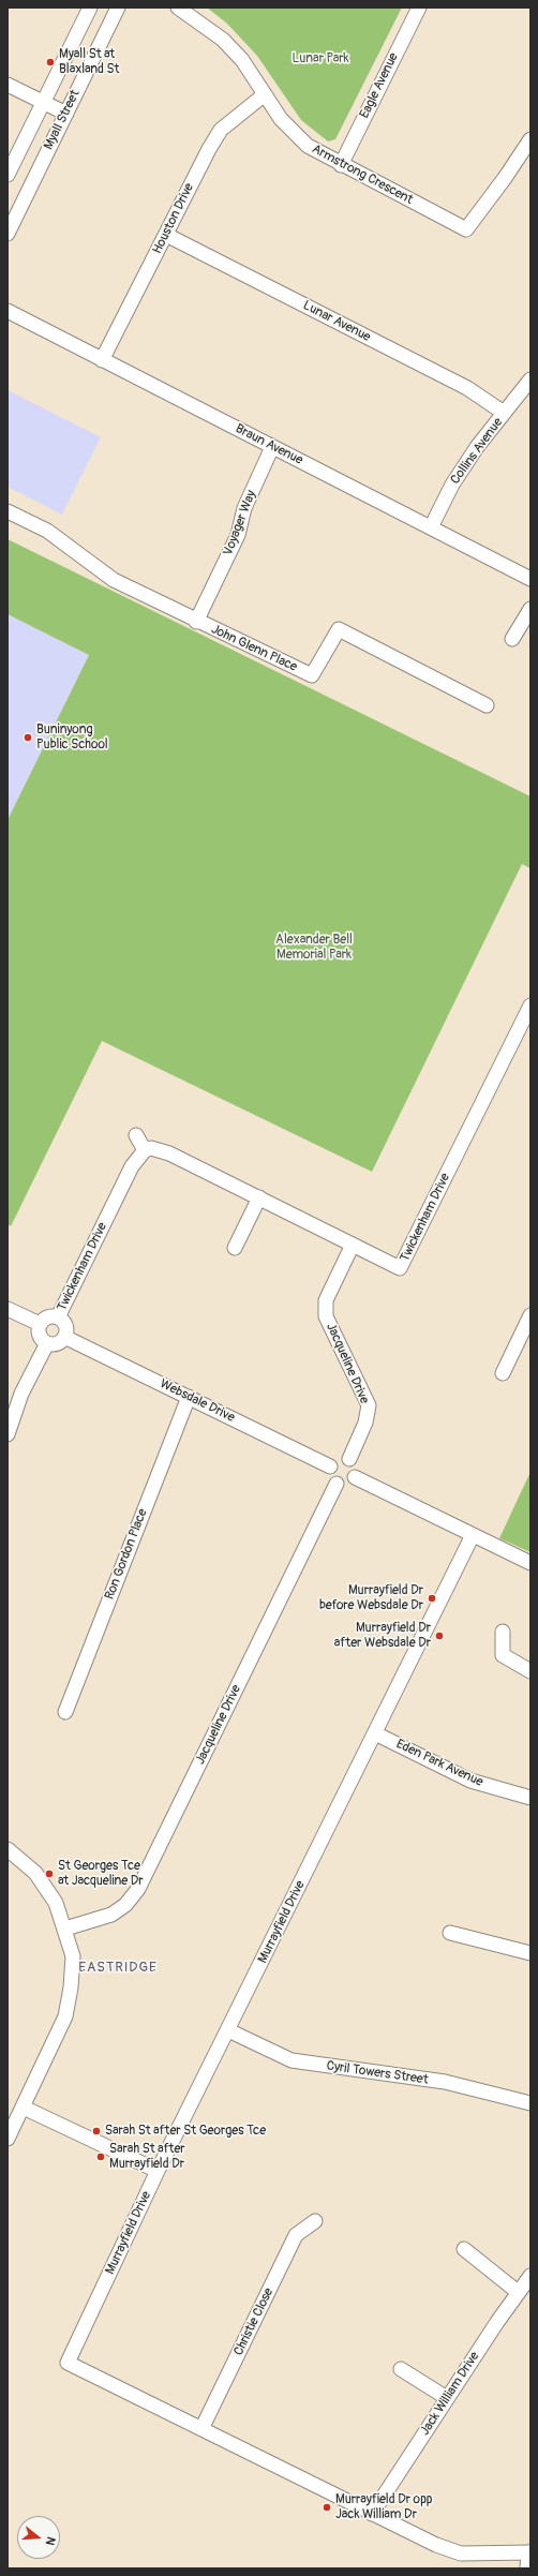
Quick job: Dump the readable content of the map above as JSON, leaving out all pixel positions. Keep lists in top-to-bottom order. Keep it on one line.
{"streets":{"street":["Eagle Avenue","Myall Street","Armstrong Crescent","Houston Drive","Lunar Avenue","Braun Avenue","Collins Avenue","Voyager Way","John Glenn Place","Twickenham Drive","Jacqueline Drive","Websdale Drive","Ron Gordon Place","Eden Park Avenue","Murrayfield Drive","Cyril Towers Street","Christie Close","Jack William Drive"]},"crossings":[["Eagle Avenue","Armstrong Crescent"],["Armstrong Crescent","Houston Drive"],["Houston Drive","Lunar Avenue"],["Houston Drive","Braun Avenue"],["Lunar Avenue","Collins Avenue"],["Braun Avenue","Collins Avenue"],["Braun Avenue","Voyager Way"],["Voyager Way","John Glenn Place"],["Twickenham Drive","Jacqueline Drive"],["Twickenham Drive","Websdale Drive"],["Jacqueline Drive","Websdale Drive"],["Websdale Drive","Ron Gordon Place"],["Eden Park Avenue","Murrayfield Drive"],["Murrayfield Drive","Cyril Towers Street"],["Murrayfield Drive","Christie Close"],["Murrayfield Drive","Jack William Drive"]],"districts":["EASTRIDGE"],"parks":["Lunar Park","Alexander Bell Memorial Park"],"places":["Myall St at Blaxland St","Buninyong Public School","Murrayfield Dr before Websdale Dr","Murrayfield Dr after Websdale Dr","St Georges Tce at Jacqueline Dr","Sarah St after St Georges Tce","Sarah St after Murrayfield Dr","Murrayfield Dr opp Jack William Dr"],"north":"right"}
